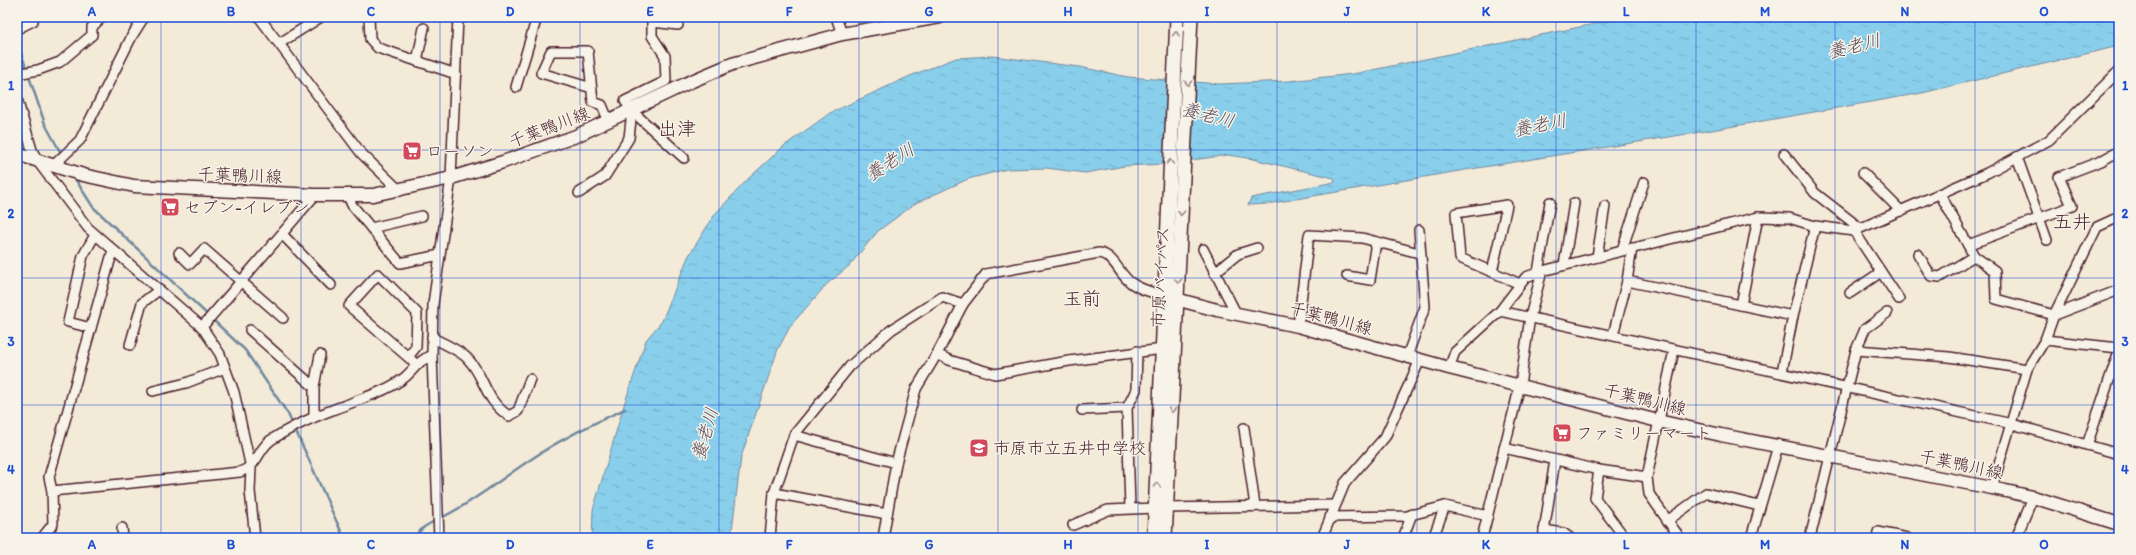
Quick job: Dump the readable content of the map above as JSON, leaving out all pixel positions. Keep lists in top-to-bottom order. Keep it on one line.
{"streets":{"highway":["市原バイパス"],"main road":["千葉鴨川線"]},"crossings":[["千葉鴨川線","市原バイパス"]],"districts":["出津","五井","玉前"],"water":["養老川"],"places":{"supermarket":["ローソン","セブン-イレブン","ファミリーマート"],"school or university":["市原市立五井中学校"]},"grid":{"columns":["A","B","C","D","E","F","G","H","I","J","K","L","M","N","O"],"rows":["1","2","3","4"]}}
